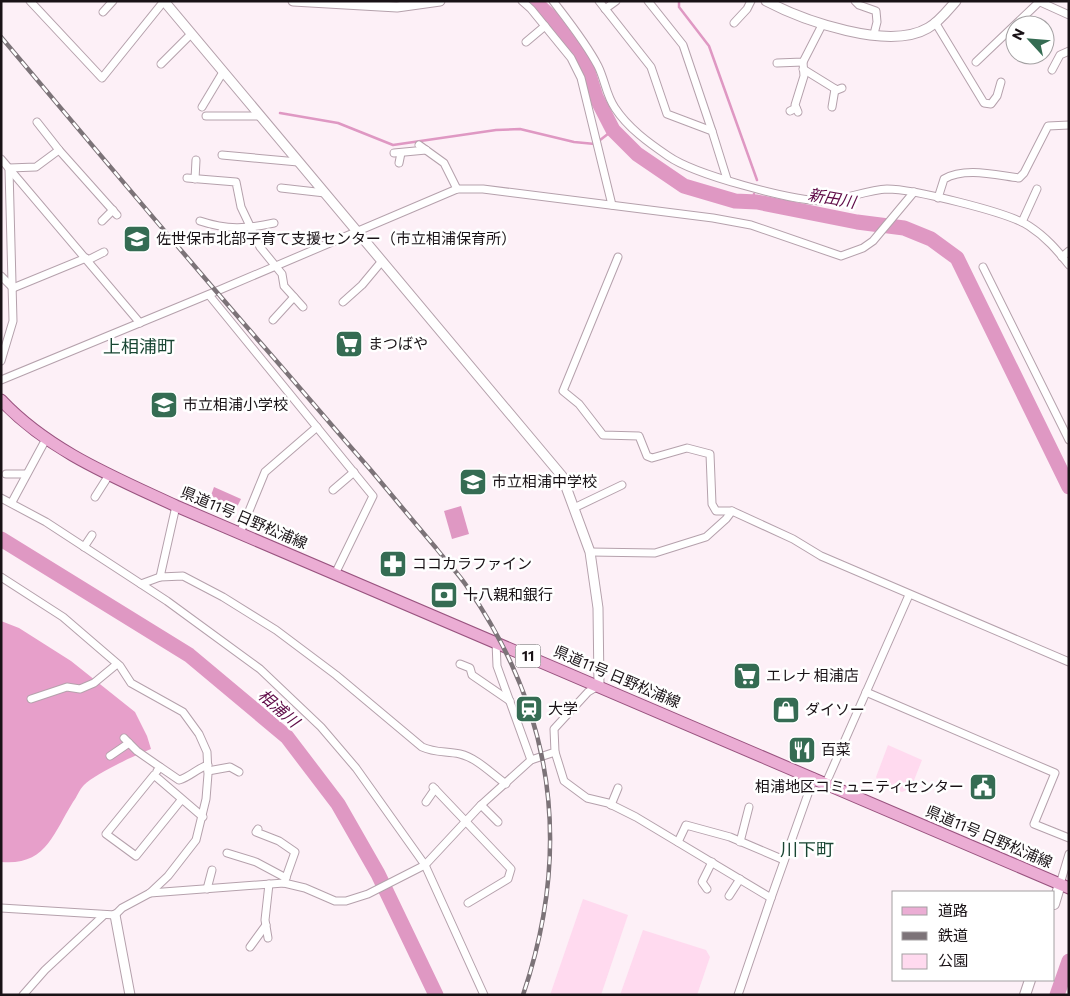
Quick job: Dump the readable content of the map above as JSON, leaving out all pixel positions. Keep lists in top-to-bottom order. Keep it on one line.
{"streets":{"main road":["県道11号 日野松浦線","11"]},"districts":["上相浦町","川下町"],"water":["新田川","相浦川"],"places":{"school or university":["佐世保市北部子育て支援センター（市立相浦保育所）","市立相浦小学校","市立相浦中学校"],"supermarket":["まつばや","エレナ 相浦店"],"pharmacy":["ココカラファイン"],"bank":["十八親和銀行"],"station":["大学"],"shop":["ダイソー"],"restaurant":["百菜"],"public building":["相浦地区コミュニティセンター"]},"legend":["道路","鉄道","公園"],"north":"top left"}
